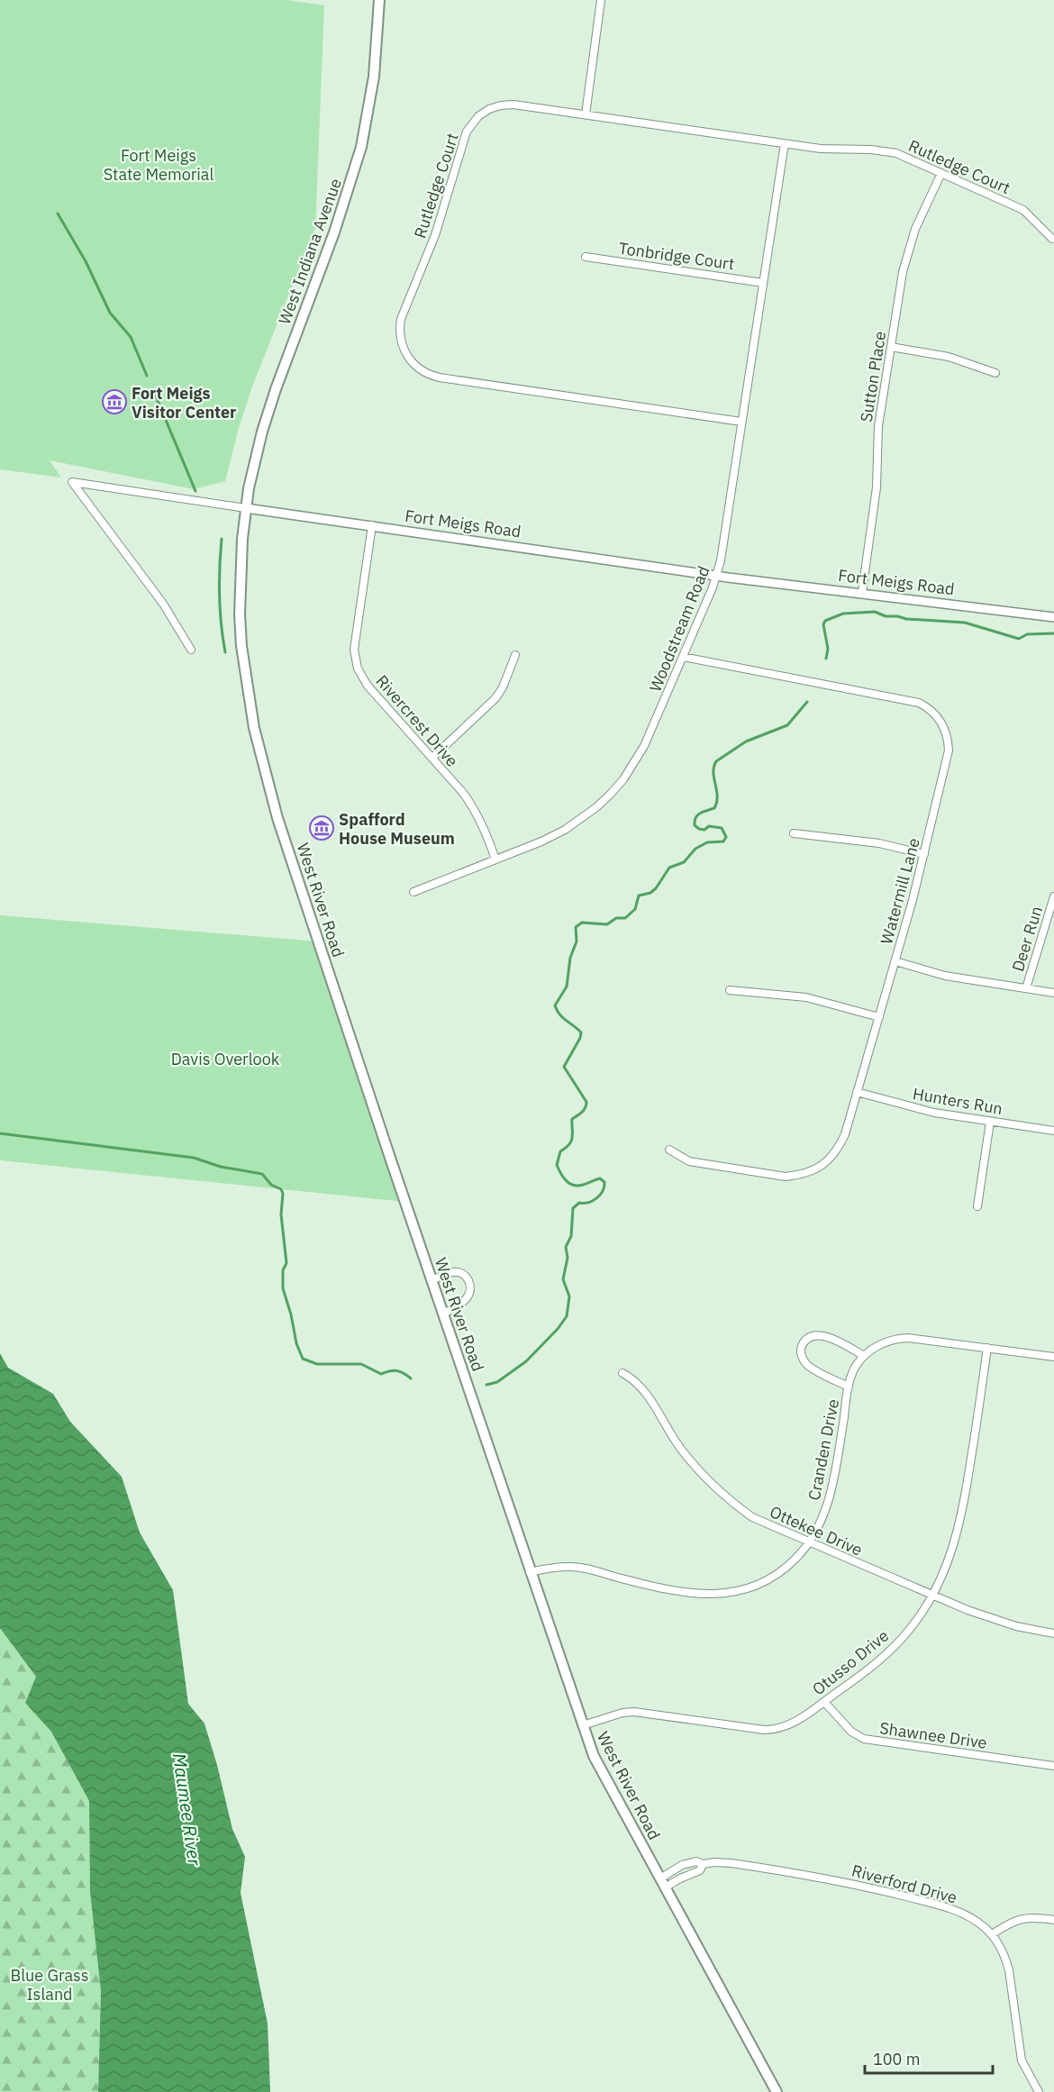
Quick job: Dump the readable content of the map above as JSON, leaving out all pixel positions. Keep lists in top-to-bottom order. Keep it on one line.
{"streets":{"main road":["West Indiana Avenue","West River Road"],"street":["Rutledge Court","Tonbridge Court","Sutton Place","Fort Meigs Road","Woodstream Road","Rivercrest Drive","Watermill Lane","Deer Run","Hunters Run","Cranden Drive","Ottekee Drive","Otusso Drive","Shawnee Drive","Riverford Drive"]},"crossings":[["Rutledge Court","Sutton Place"],["Rutledge Court","Woodstream Road"],["West Indiana Avenue","Fort Meigs Road"],["West Indiana Avenue","West River Road"],["Tonbridge Court","Woodstream Road"],["Sutton Place","Fort Meigs Road"],["Fort Meigs Road","Woodstream Road"],["Fort Meigs Road","Rivercrest Drive"],["Fort Meigs Road","West River Road"],["Woodstream Road","Rivercrest Drive"],["Woodstream Road","Watermill Lane"],["Watermill Lane","Hunters Run"],["West River Road","Cranden Drive"],["West River Road","Otusso Drive"],["West River Road","Riverford Drive"],["Cranden Drive","Ottekee Drive"],["Cranden Drive","Otusso Drive"],["Ottekee Drive","Otusso Drive"],["Otusso Drive","Shawnee Drive"]],"water":["Maumee River"],"parks":["Fort Meigs State Memorial","Davis Overlook","Blue Grass Island"],"places":{"museum":["Fort Meigs Visitor Center","Spafford House Museum"]},"scale_bar":"100 m"}
